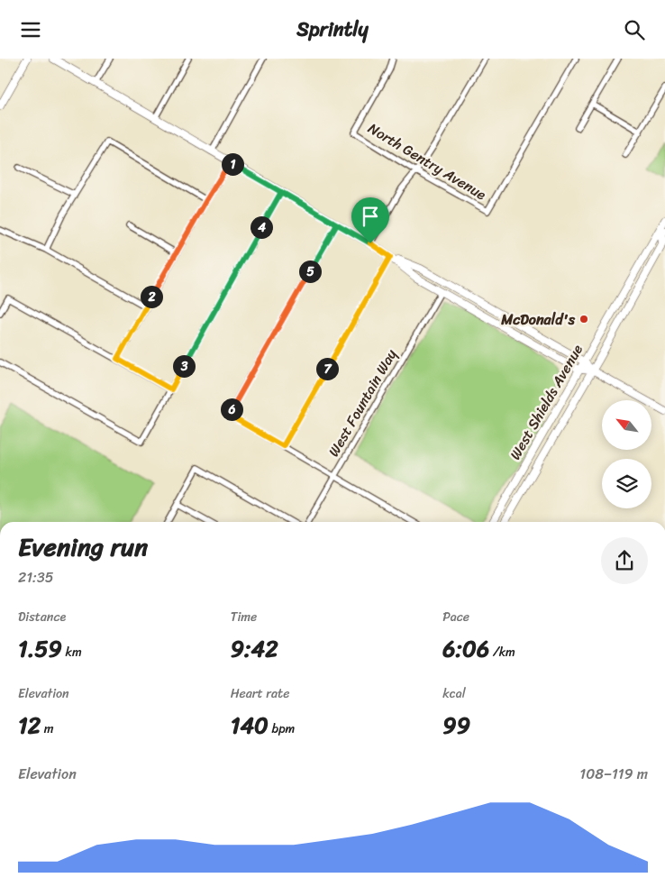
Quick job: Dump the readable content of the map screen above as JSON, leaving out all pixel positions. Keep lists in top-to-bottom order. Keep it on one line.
{"streets":{"street":["North Gentry Avenue","West Shields Avenue","West Fountain Way"]},"places":["McDonald's"],"north":"top left","page":{"header":"Sprintly","pins":["1","4","5","2","3","7","6"],"heading":["Evening run","21:35"],"stats":[["Distance","1.59 km"],["Time","9:42"],["Pace","6:06 /km"],["Elevation","12 m"],["Heart rate","140 bpm"],["kcal","99"]],"chart":["Elevation","108–119 m"]}}
